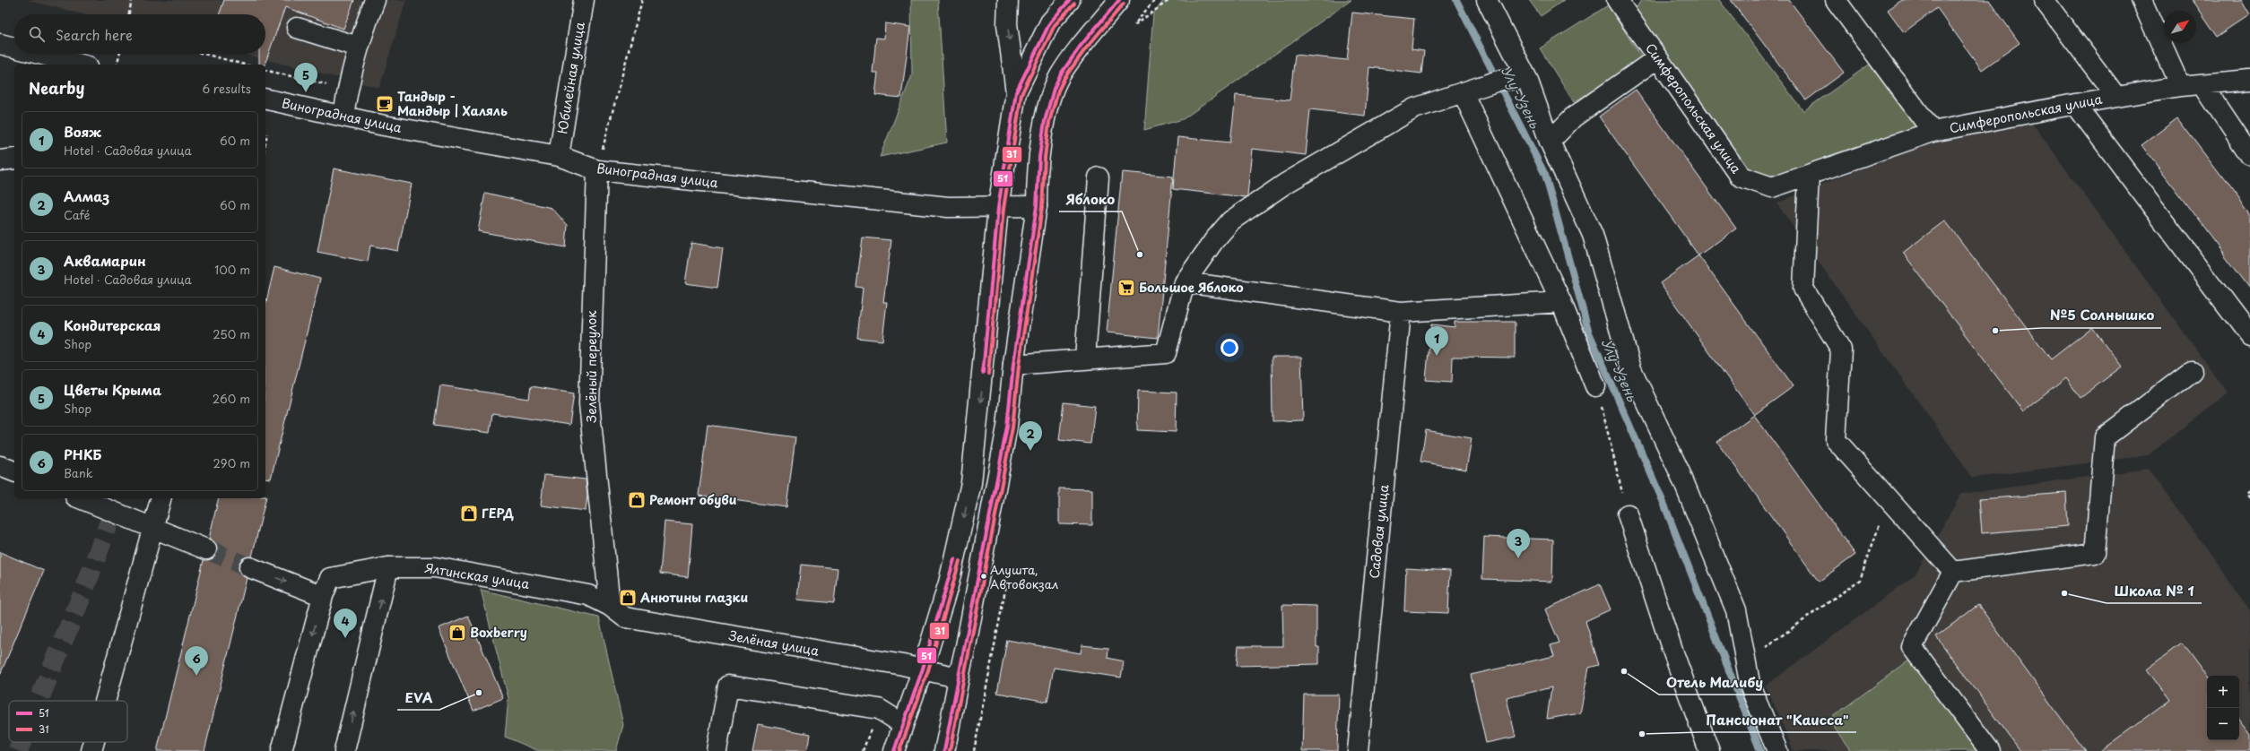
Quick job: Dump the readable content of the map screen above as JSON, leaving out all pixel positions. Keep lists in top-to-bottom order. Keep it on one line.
{"streets":{"main road":["Юбилейная улица","Симферопольская улица","Виноградная улица","Зелёный переулок","Садовая улица","Ялтинская улица","Зелёная улица"]},"crossings":[["Юбилейная улица","Виноградная улица"],["Виноградная улица","Зелёный переулок"],["Зелёный переулок","Ялтинская улица"],["Ялтинская улица","Зелёная улица"]],"water":["Улу-Узень"],"places":{"cafe":["Тандыр - Мандыр | Халяль"],"other":["Яблоко","№5 Солнышко","Алушта, Автовокзал","Школа № 1","Отель Малибу","EVA","Пансионат \"Каисса\""],"supermarket":["Большое Яблоко"],"shop":["Ремонт обуви","ГЕРД","Анютины глазки","Boxberry"]},"lines":["transit line 51","transit line 31"],"legend":["51","31"],"north":"top right","page":{"search":"Search here","pins":["5","1","2","3","4","6"],"heading":["Nearby","6 results"],"list":[{"mark":"1","name":"Вояж","note":"Hotel · Садовая улица","value":"60 m"},{"mark":"2","name":"Алмаз","note":"Café","value":"60 m"},{"mark":"3","name":"Аквамарин","note":"Hotel · Садовая улица","value":"100 m"},{"mark":"4","name":"Кондитерская","note":"Shop","value":"250 m"},{"mark":"5","name":"Цветы Крыма","note":"Shop","value":"260 m"},{"mark":"6","name":"РНКБ","note":"Bank","value":"290 m"}],"map_buttons":["+","−"]}}
